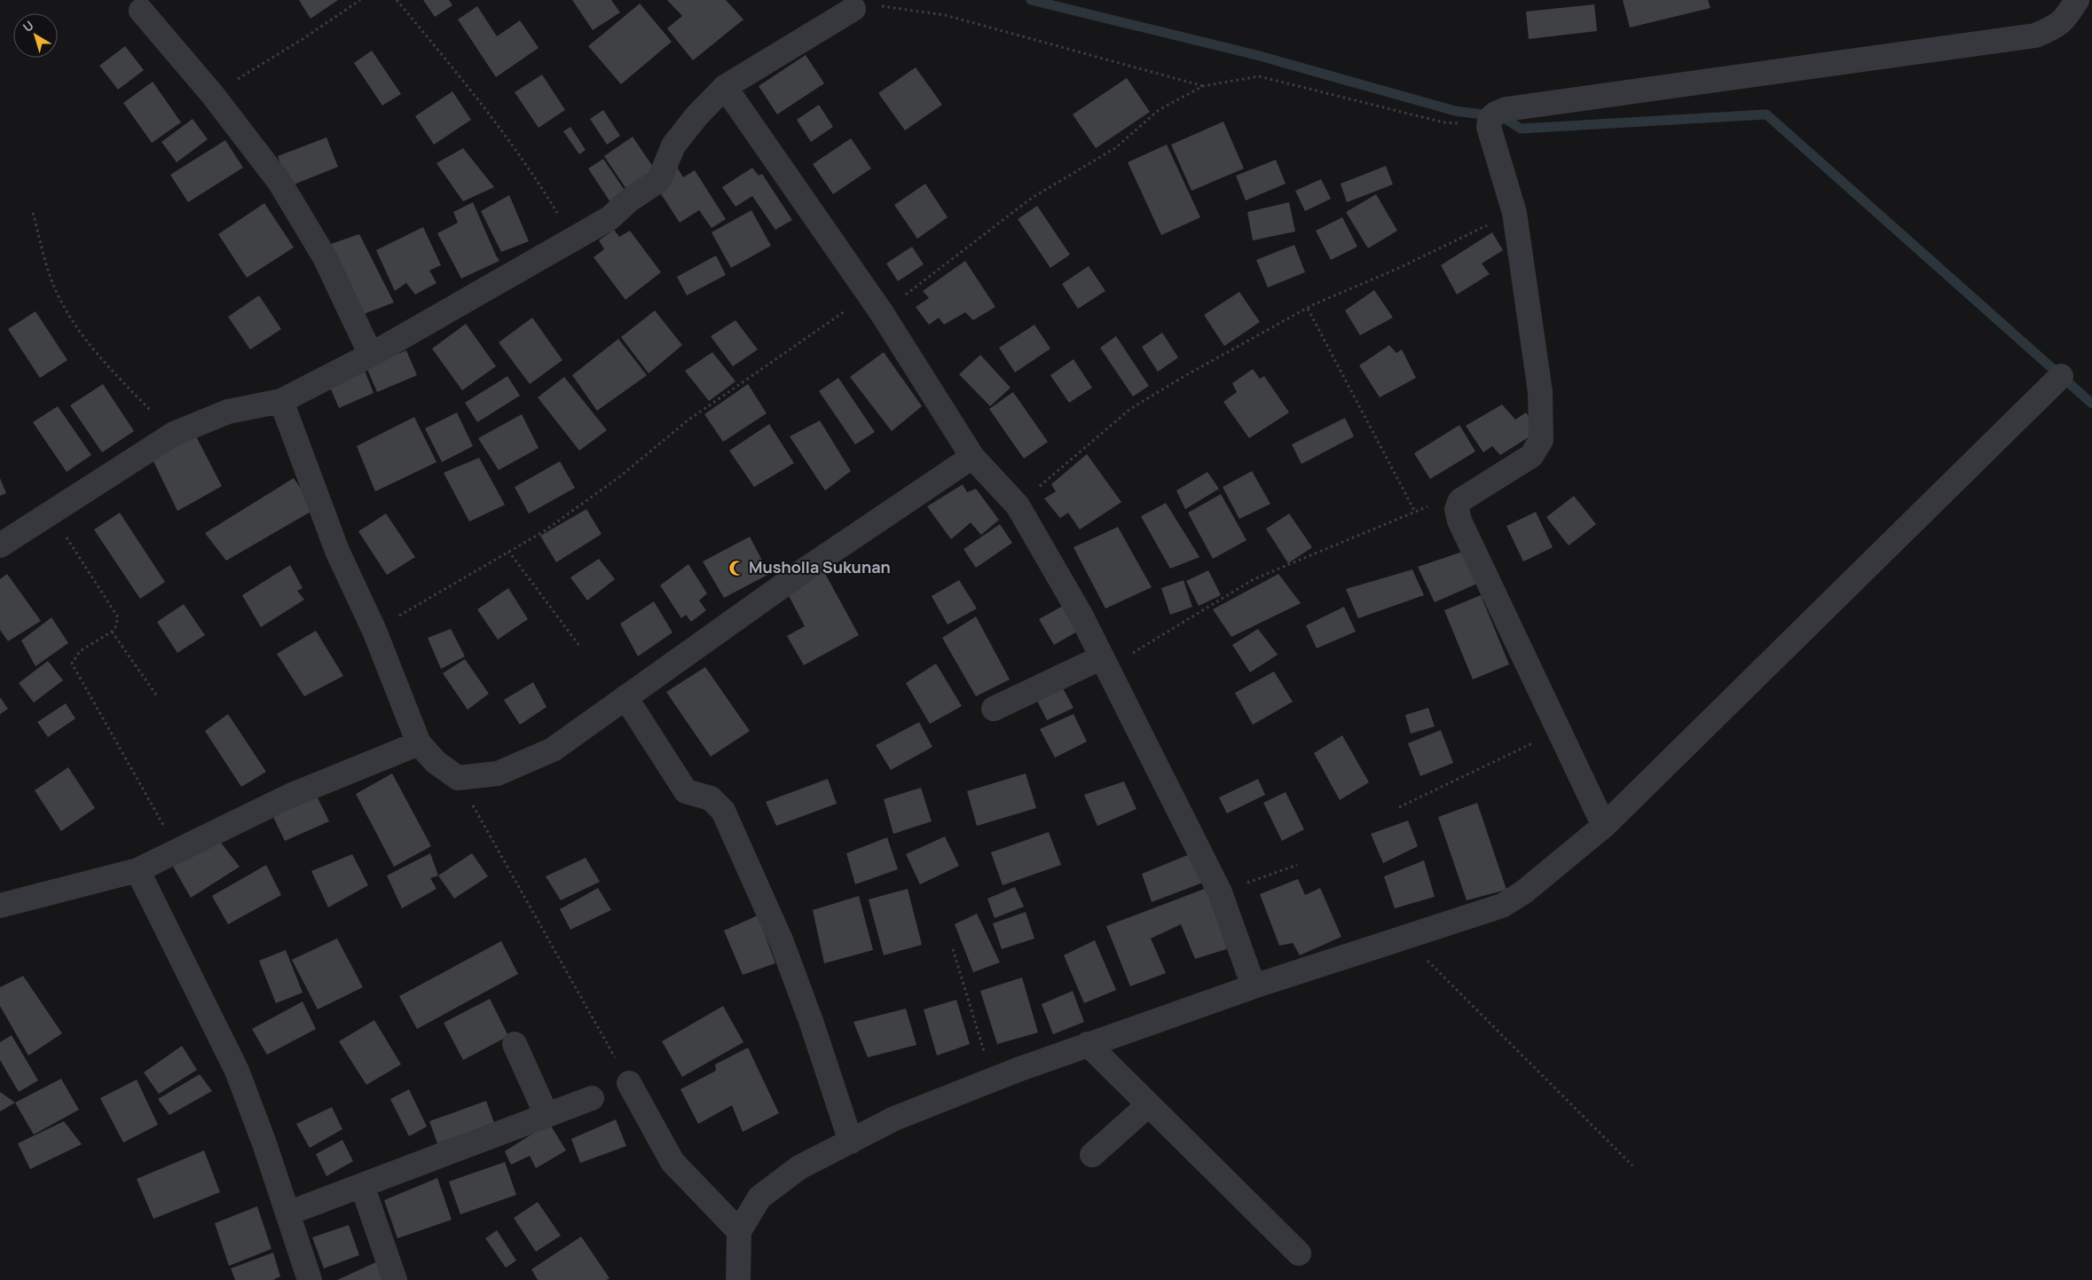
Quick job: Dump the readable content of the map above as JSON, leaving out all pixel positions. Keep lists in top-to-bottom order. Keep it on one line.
{"places":{"mosque":["Musholla Sukunan"]},"north":"top left"}
